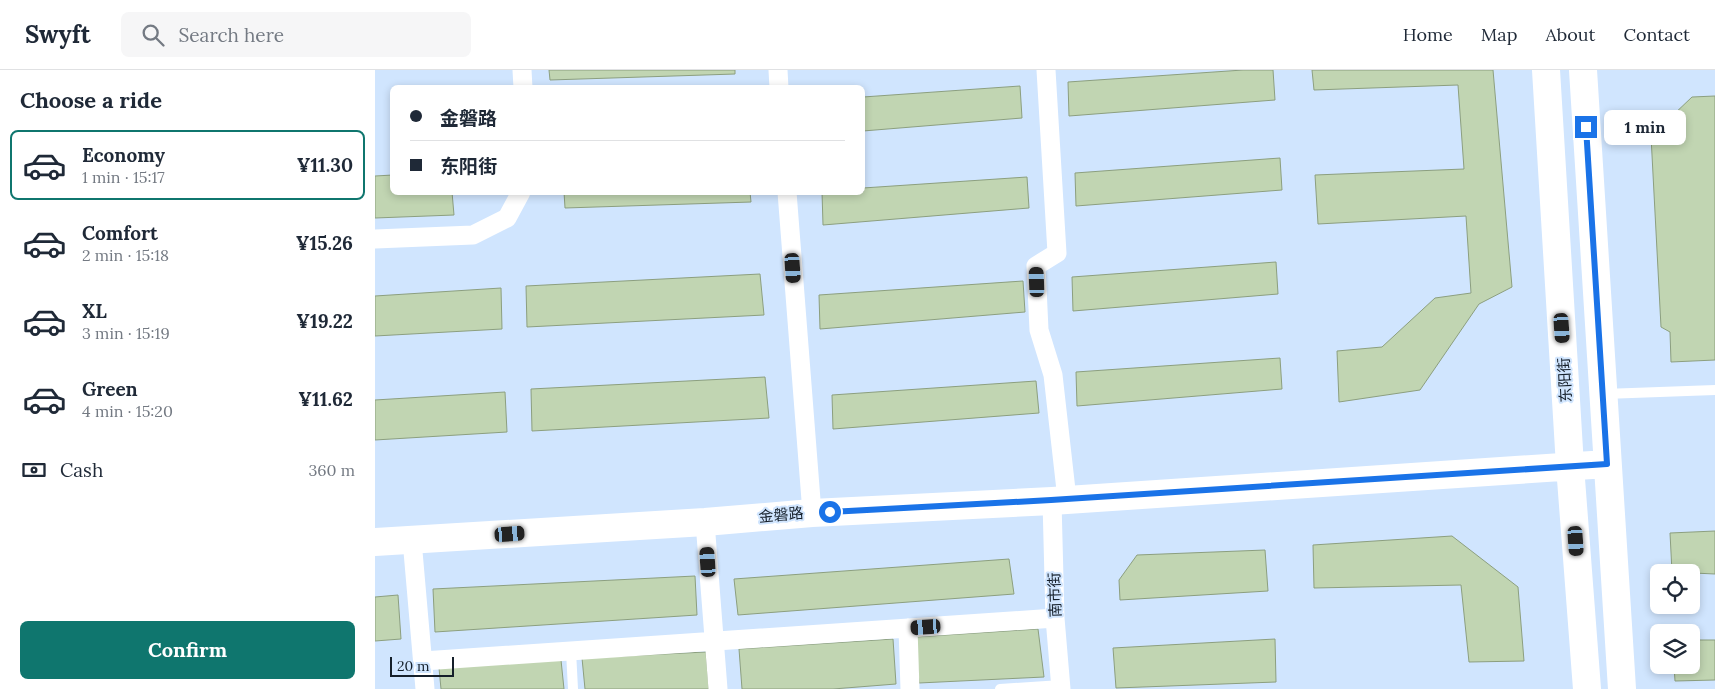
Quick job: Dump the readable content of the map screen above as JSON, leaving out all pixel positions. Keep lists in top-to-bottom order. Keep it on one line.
{"streets":{"main road":["东阳街","金磐路"],"street":["南市街"]},"crossings":[["东阳街","金磐路"],["金磐路","南市街"]],"scale_bar":"20 m","page":{"header":"Swyft","search":"Search here","nav":["Home","Map","About","Contact"],"heading":"Choose a ride","banner":["金磐路","东阳街"],"bubble":"1 min","list":[{"name":"Economy","note":"1 min · 15:17","value":"¥11.30"},{"name":"Comfort","note":"2 min · 15:18","value":"¥15.26"},{"name":"XL","note":"3 min · 15:19","value":"¥19.22"},{"name":"Green","note":"4 min · 15:20","value":"¥11.62"}],"pay":["Cash","360 m"],"buttons":"Confirm","scale":"20 m"}}
